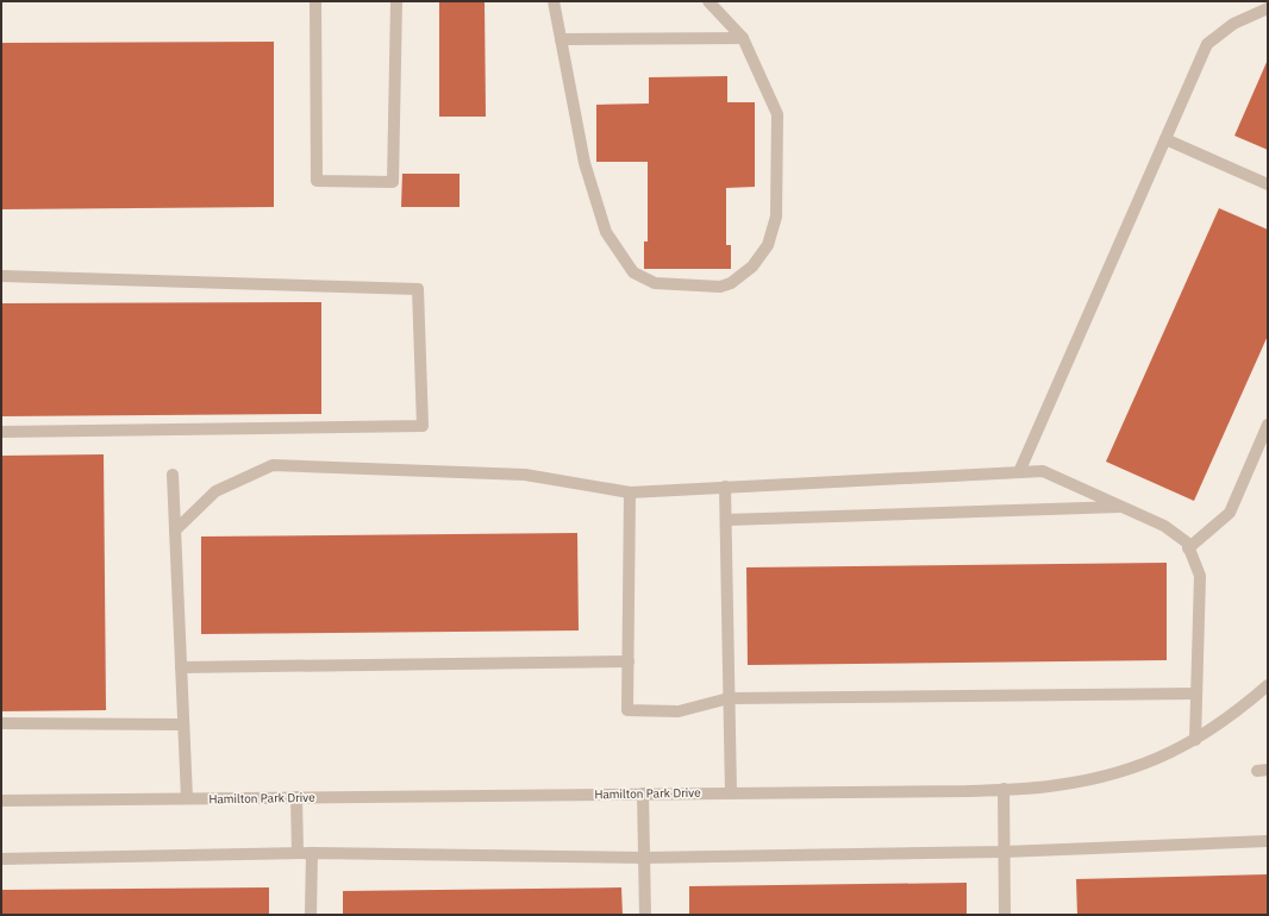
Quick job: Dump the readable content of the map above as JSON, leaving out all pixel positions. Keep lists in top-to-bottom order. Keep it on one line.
{"streets":{"street":["Hamilton Park Drive"]}}
